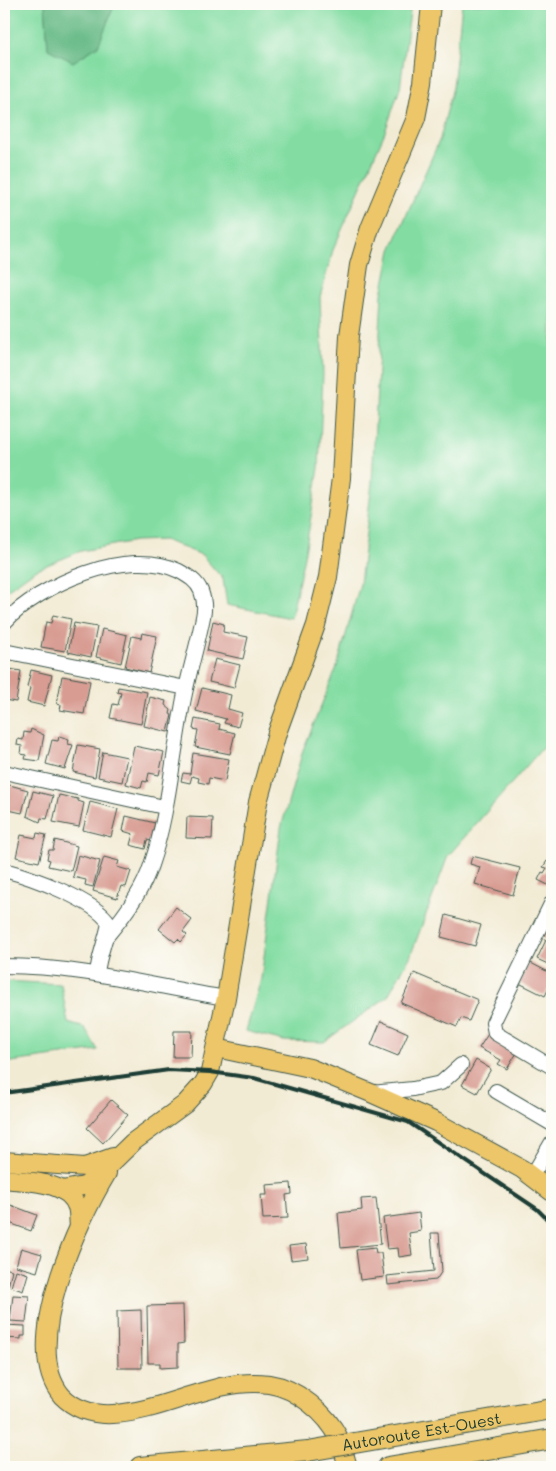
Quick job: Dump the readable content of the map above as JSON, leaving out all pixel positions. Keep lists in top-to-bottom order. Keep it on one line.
{"streets":{"highway":["Autoroute Est-Ouest"]}}
